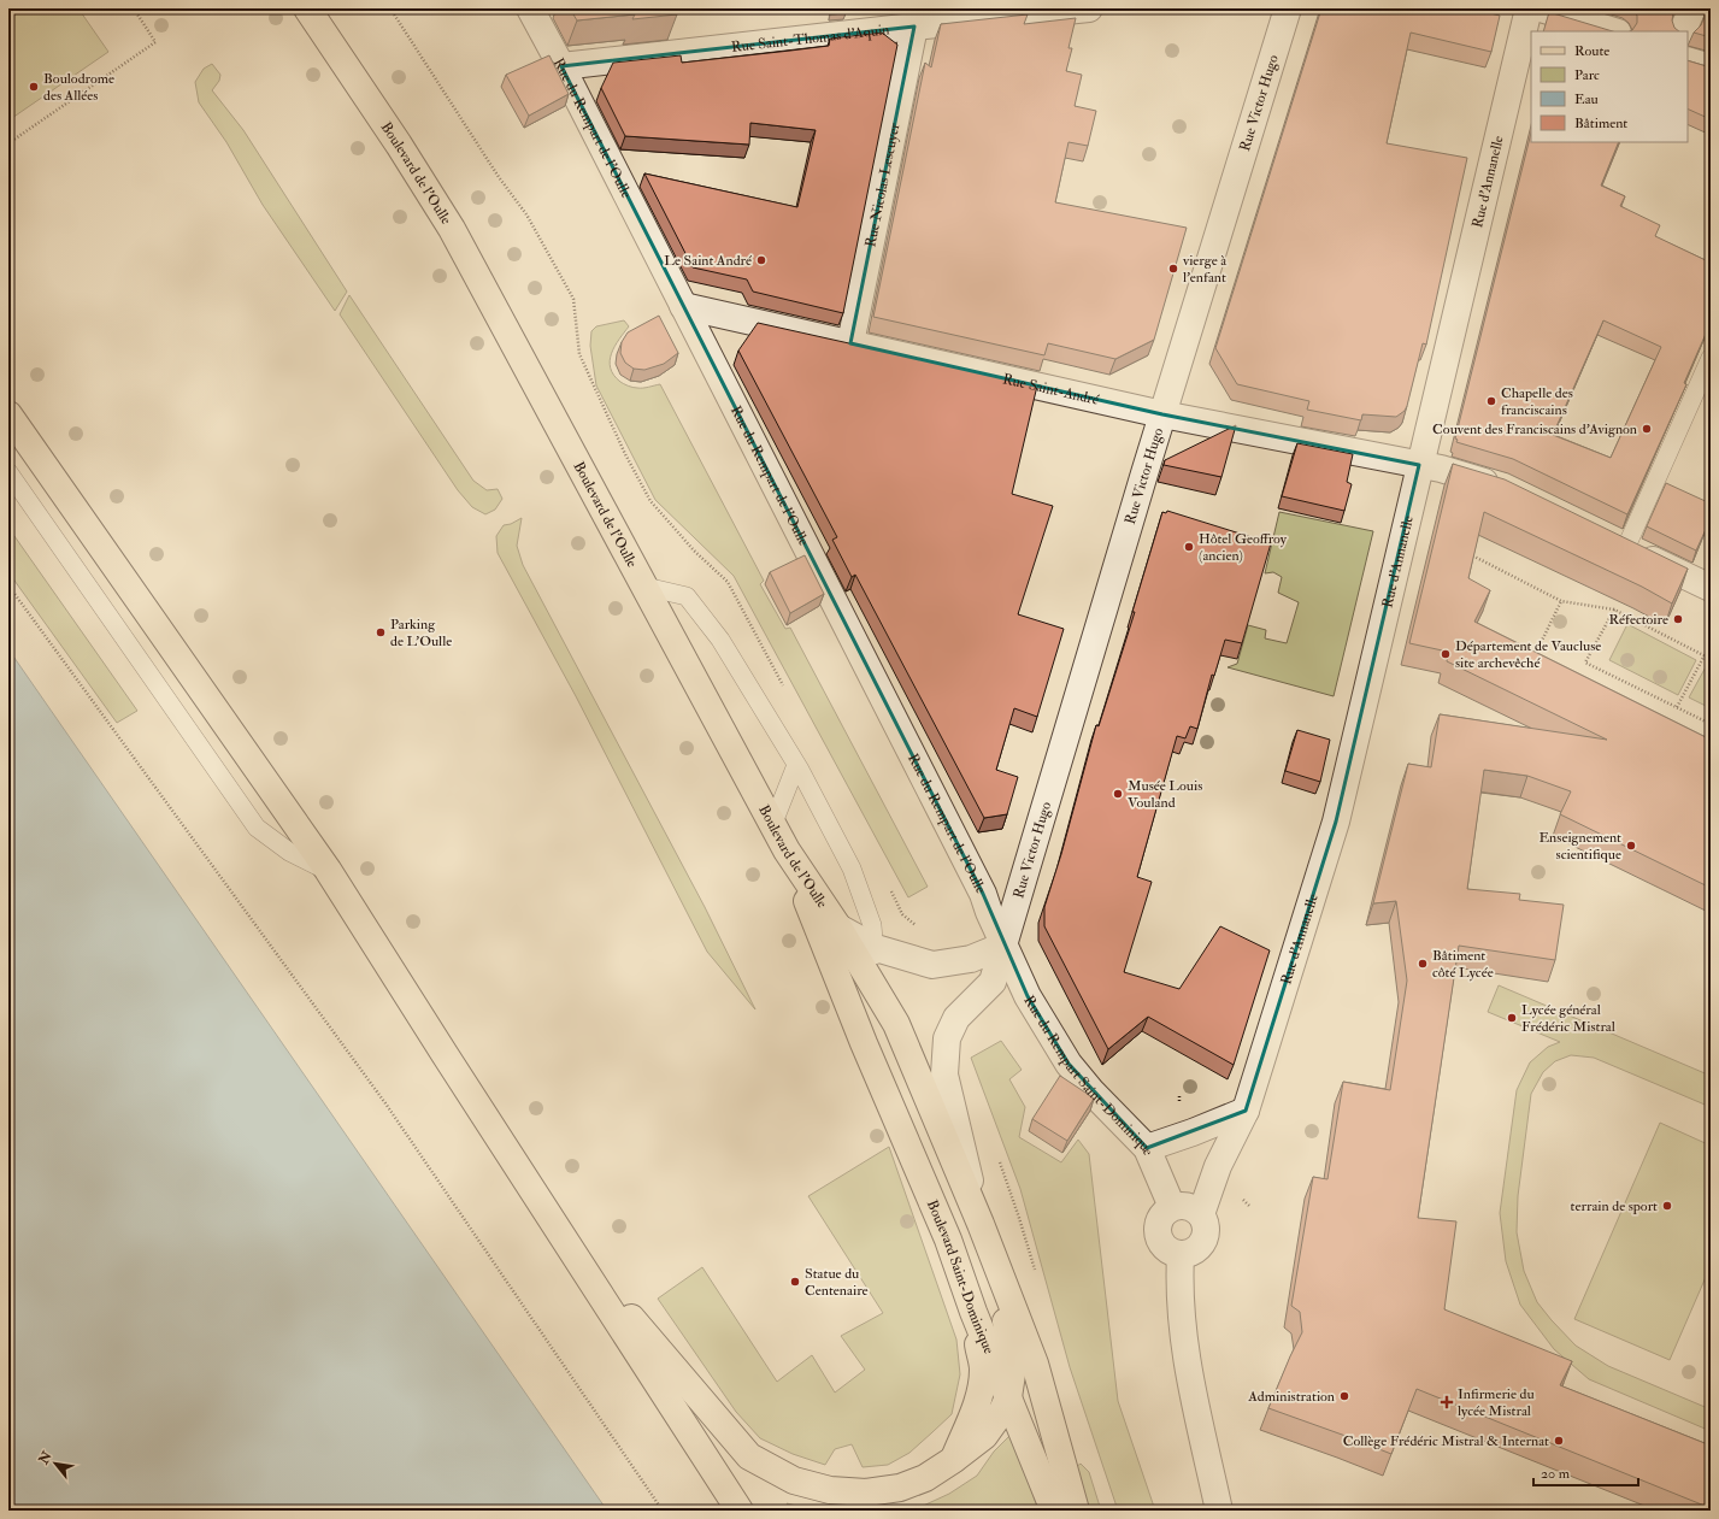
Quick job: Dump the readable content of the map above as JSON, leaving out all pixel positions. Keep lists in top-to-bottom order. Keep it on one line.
{"streets":{"main road":["Boulevard de l'Oulle","Boulevard Saint-Dominique"],"street":["Rue Saint-Thomas d'Aquin","Rue Victor Hugo","Rue du Rempart de l'Oulle","Rue d'Annanelle","Rue Nicolas Lescuyer","Rue Saint-André","Rue du Rempart Saint-Dominique"]},"crossings":[["Rue Saint-Thomas d'Aquin","Rue du Rempart de l'Oulle"],["Rue Saint-Thomas d'Aquin","Rue Nicolas Lescuyer"],["Rue Victor Hugo","Rue du Rempart de l'Oulle"],["Rue Victor Hugo","Boulevard de l'Oulle"],["Rue Victor Hugo","Rue Saint-André"],["Rue Victor Hugo","Rue du Rempart Saint-Dominique"],["Rue du Rempart de l'Oulle","Rue Saint-André"],["Rue du Rempart de l'Oulle","Rue du Rempart Saint-Dominique"],["Boulevard de l'Oulle","Boulevard Saint-Dominique"],["Rue d'Annanelle","Rue Saint-André"],["Rue d'Annanelle","Rue du Rempart Saint-Dominique"],["Rue Nicolas Lescuyer","Rue Saint-André"]],"places":{"other":["Boulodrome des Allées","Le Saint André","vierge à l'enfant","Chapelle des franciscains","Couvent des Franciscains d'Avignon","Hôtel Geoffroy (ancien)","Réfectoire","Parking de L'Oulle","Département de Vaucluse site archevêché","Musée Louis Vouland","Enseignement scientifique","Bâtiment côté Lycée","Lycée général Frédéric Mistral","terrain de sport","Statue du Centenaire","Administration","Collège Frédéric Mistral & Internat"],"health":["Infirmerie du lycée Mistral"]},"legend":["Route","Parc","Eau","Bâtiment"],"scale_bar":"20 m","north":"top left"}
